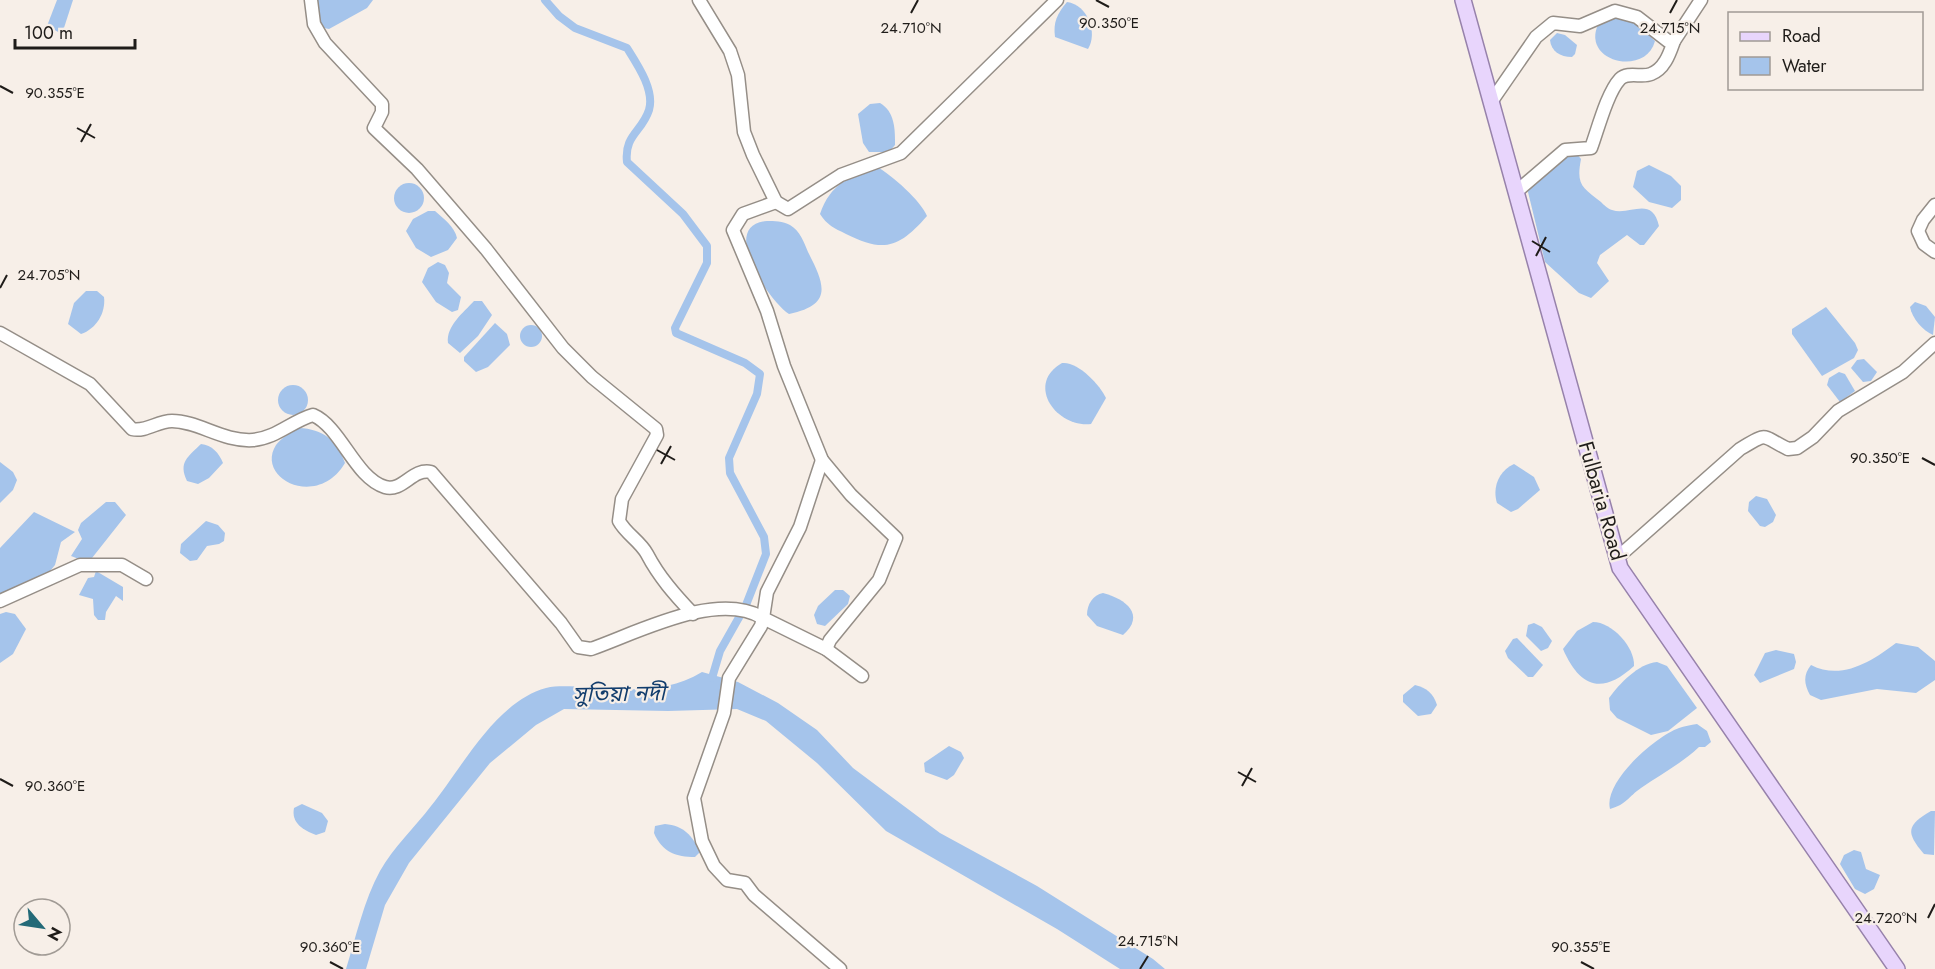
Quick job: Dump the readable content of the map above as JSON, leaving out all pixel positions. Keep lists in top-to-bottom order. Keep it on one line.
{"streets":{"main road":["Fulbaria Road"]},"water":["সুতিয়া নদী"],"legend":["Road","Water"],"scale_bar":"100 m","north":"bottom right","coordinates":["90.350°E","24.710°N","24.715°N","90.355°E","24.705°N","90.360°E","24.720°N"]}
